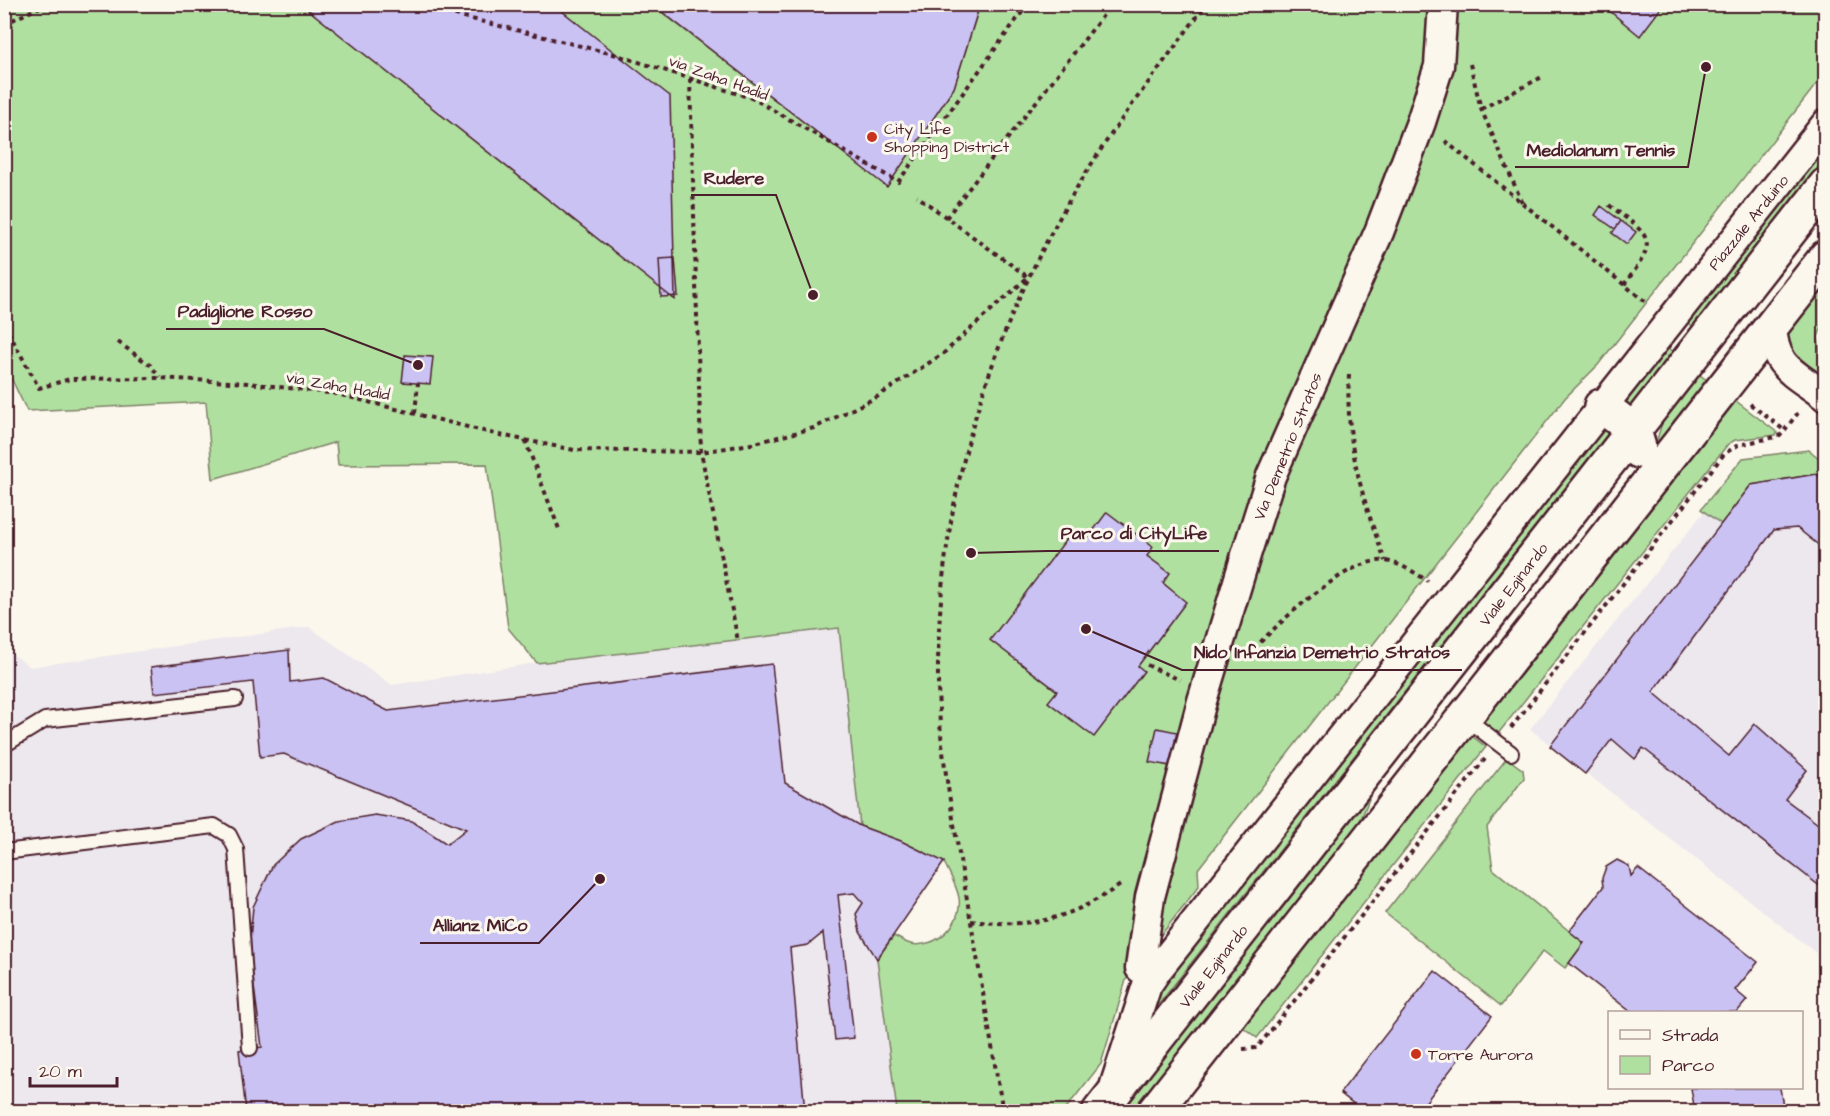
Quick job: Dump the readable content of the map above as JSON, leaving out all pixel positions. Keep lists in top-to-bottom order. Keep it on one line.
{"streets":{"main road":["Viale Eginardo"],"street":["Piazzale Arduino","Via Demetrio Stratos"],"path":["via Zaha Hadid"]},"crossings":[["Piazzale Arduino","Viale Eginardo"]],"places":["Mediolanum Tennis","City Life Shopping District","Rudere","Padiglione Rosso","Parco di CityLife","Nido Infanzia Demetrio Stratos","Allianz MiCo","Torre Aurora"],"legend":["Strada","Parco"],"scale_bar":"20 m"}
